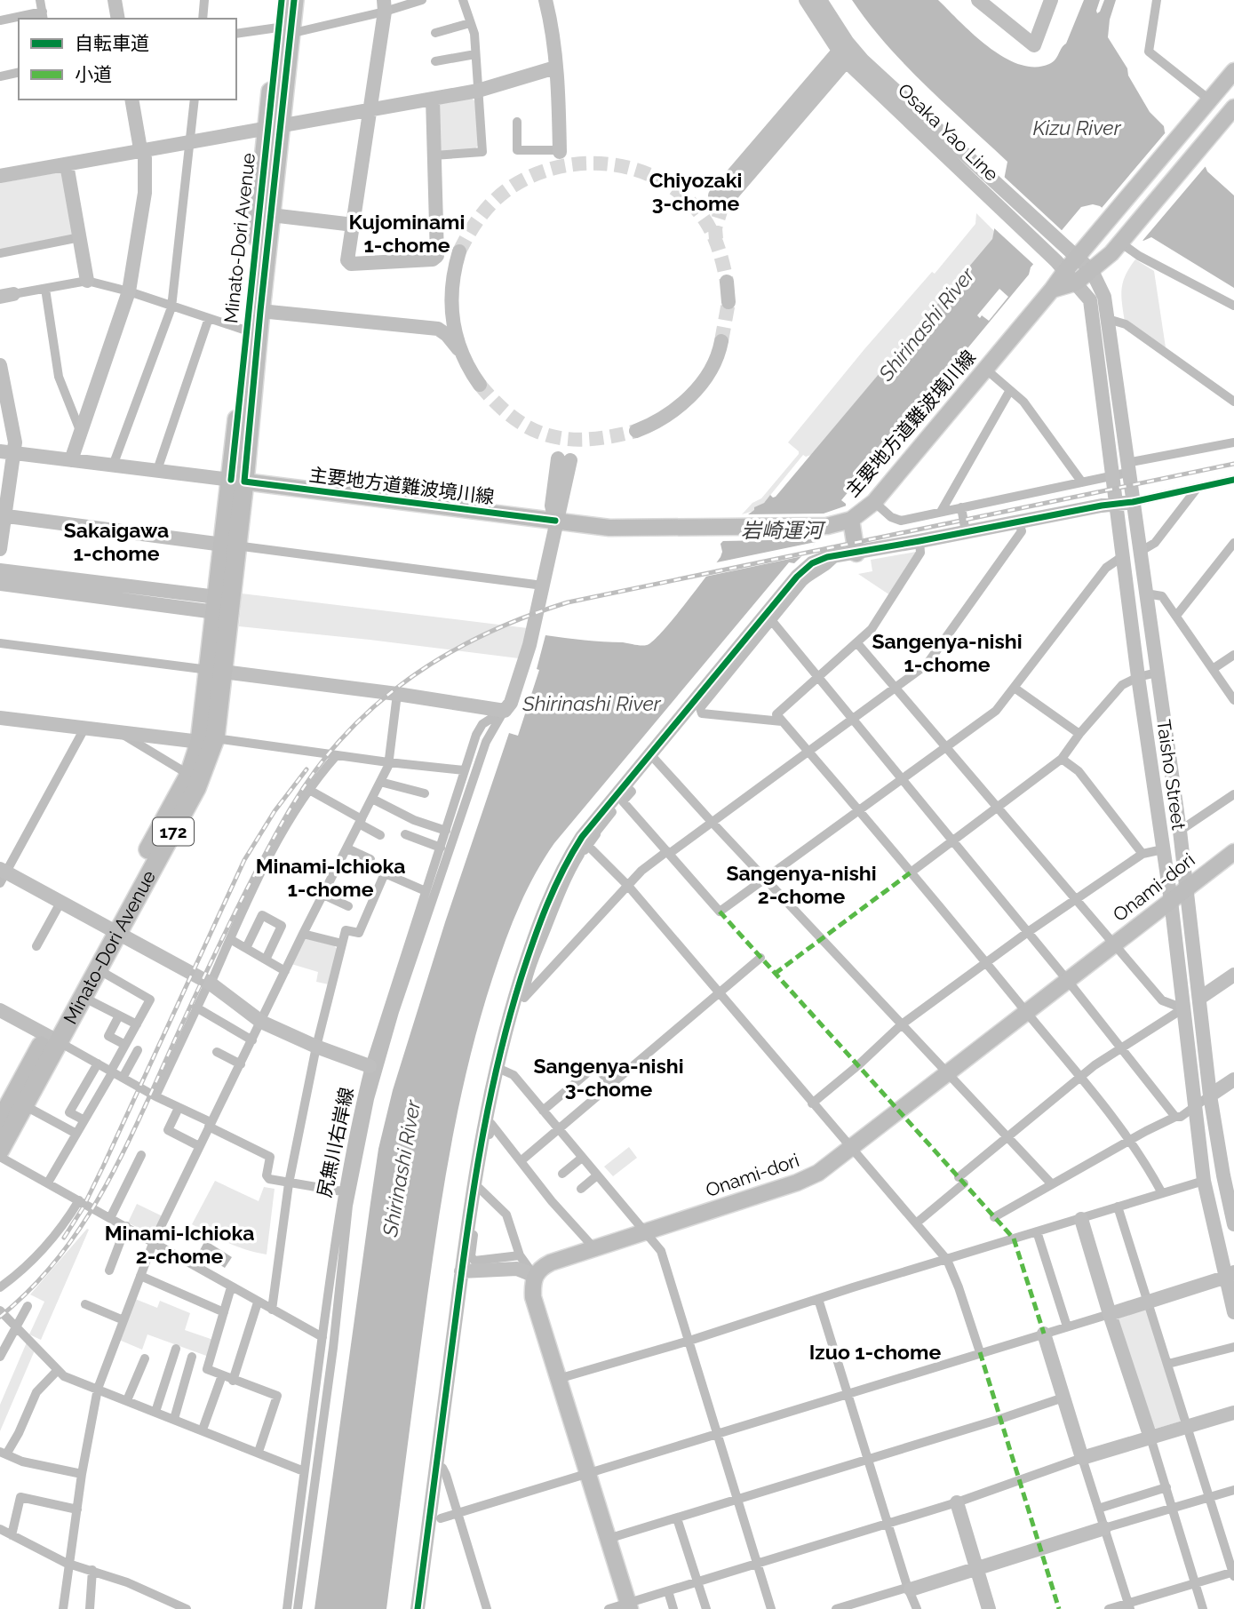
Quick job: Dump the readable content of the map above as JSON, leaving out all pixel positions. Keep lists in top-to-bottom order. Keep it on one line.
{"streets":{"highway":["Minato-Dori Avenue","172"],"main road":["主要地方道難波境川線","Onami-dori"],"street":["Osaka Yao Line","Taisho Street","尻無川右岸線"]},"crossings":[["Osaka Yao Line","主要地方道難波境川線"],["Osaka Yao Line","Taisho Street"],["Minato-Dori Avenue","主要地方道難波境川線"],["主要地方道難波境川線","Taisho Street"],["Taisho Street","Onami-dori"]],"districts":["Chiyozaki 3-chome","Kujominami 1-chome","Sakaigawa 1-chome","Sangenya-nishi 1-chome","Minami-Ichioka 1-chome","Sangenya-nishi 2-chome","Sangenya-nishi 3-chome","Minami-Ichioka 2-chome","Izuo 1-chome"],"water":["Kizu River","Shirinashi River","岩崎運河"],"legend":["自転車道","小道"]}
